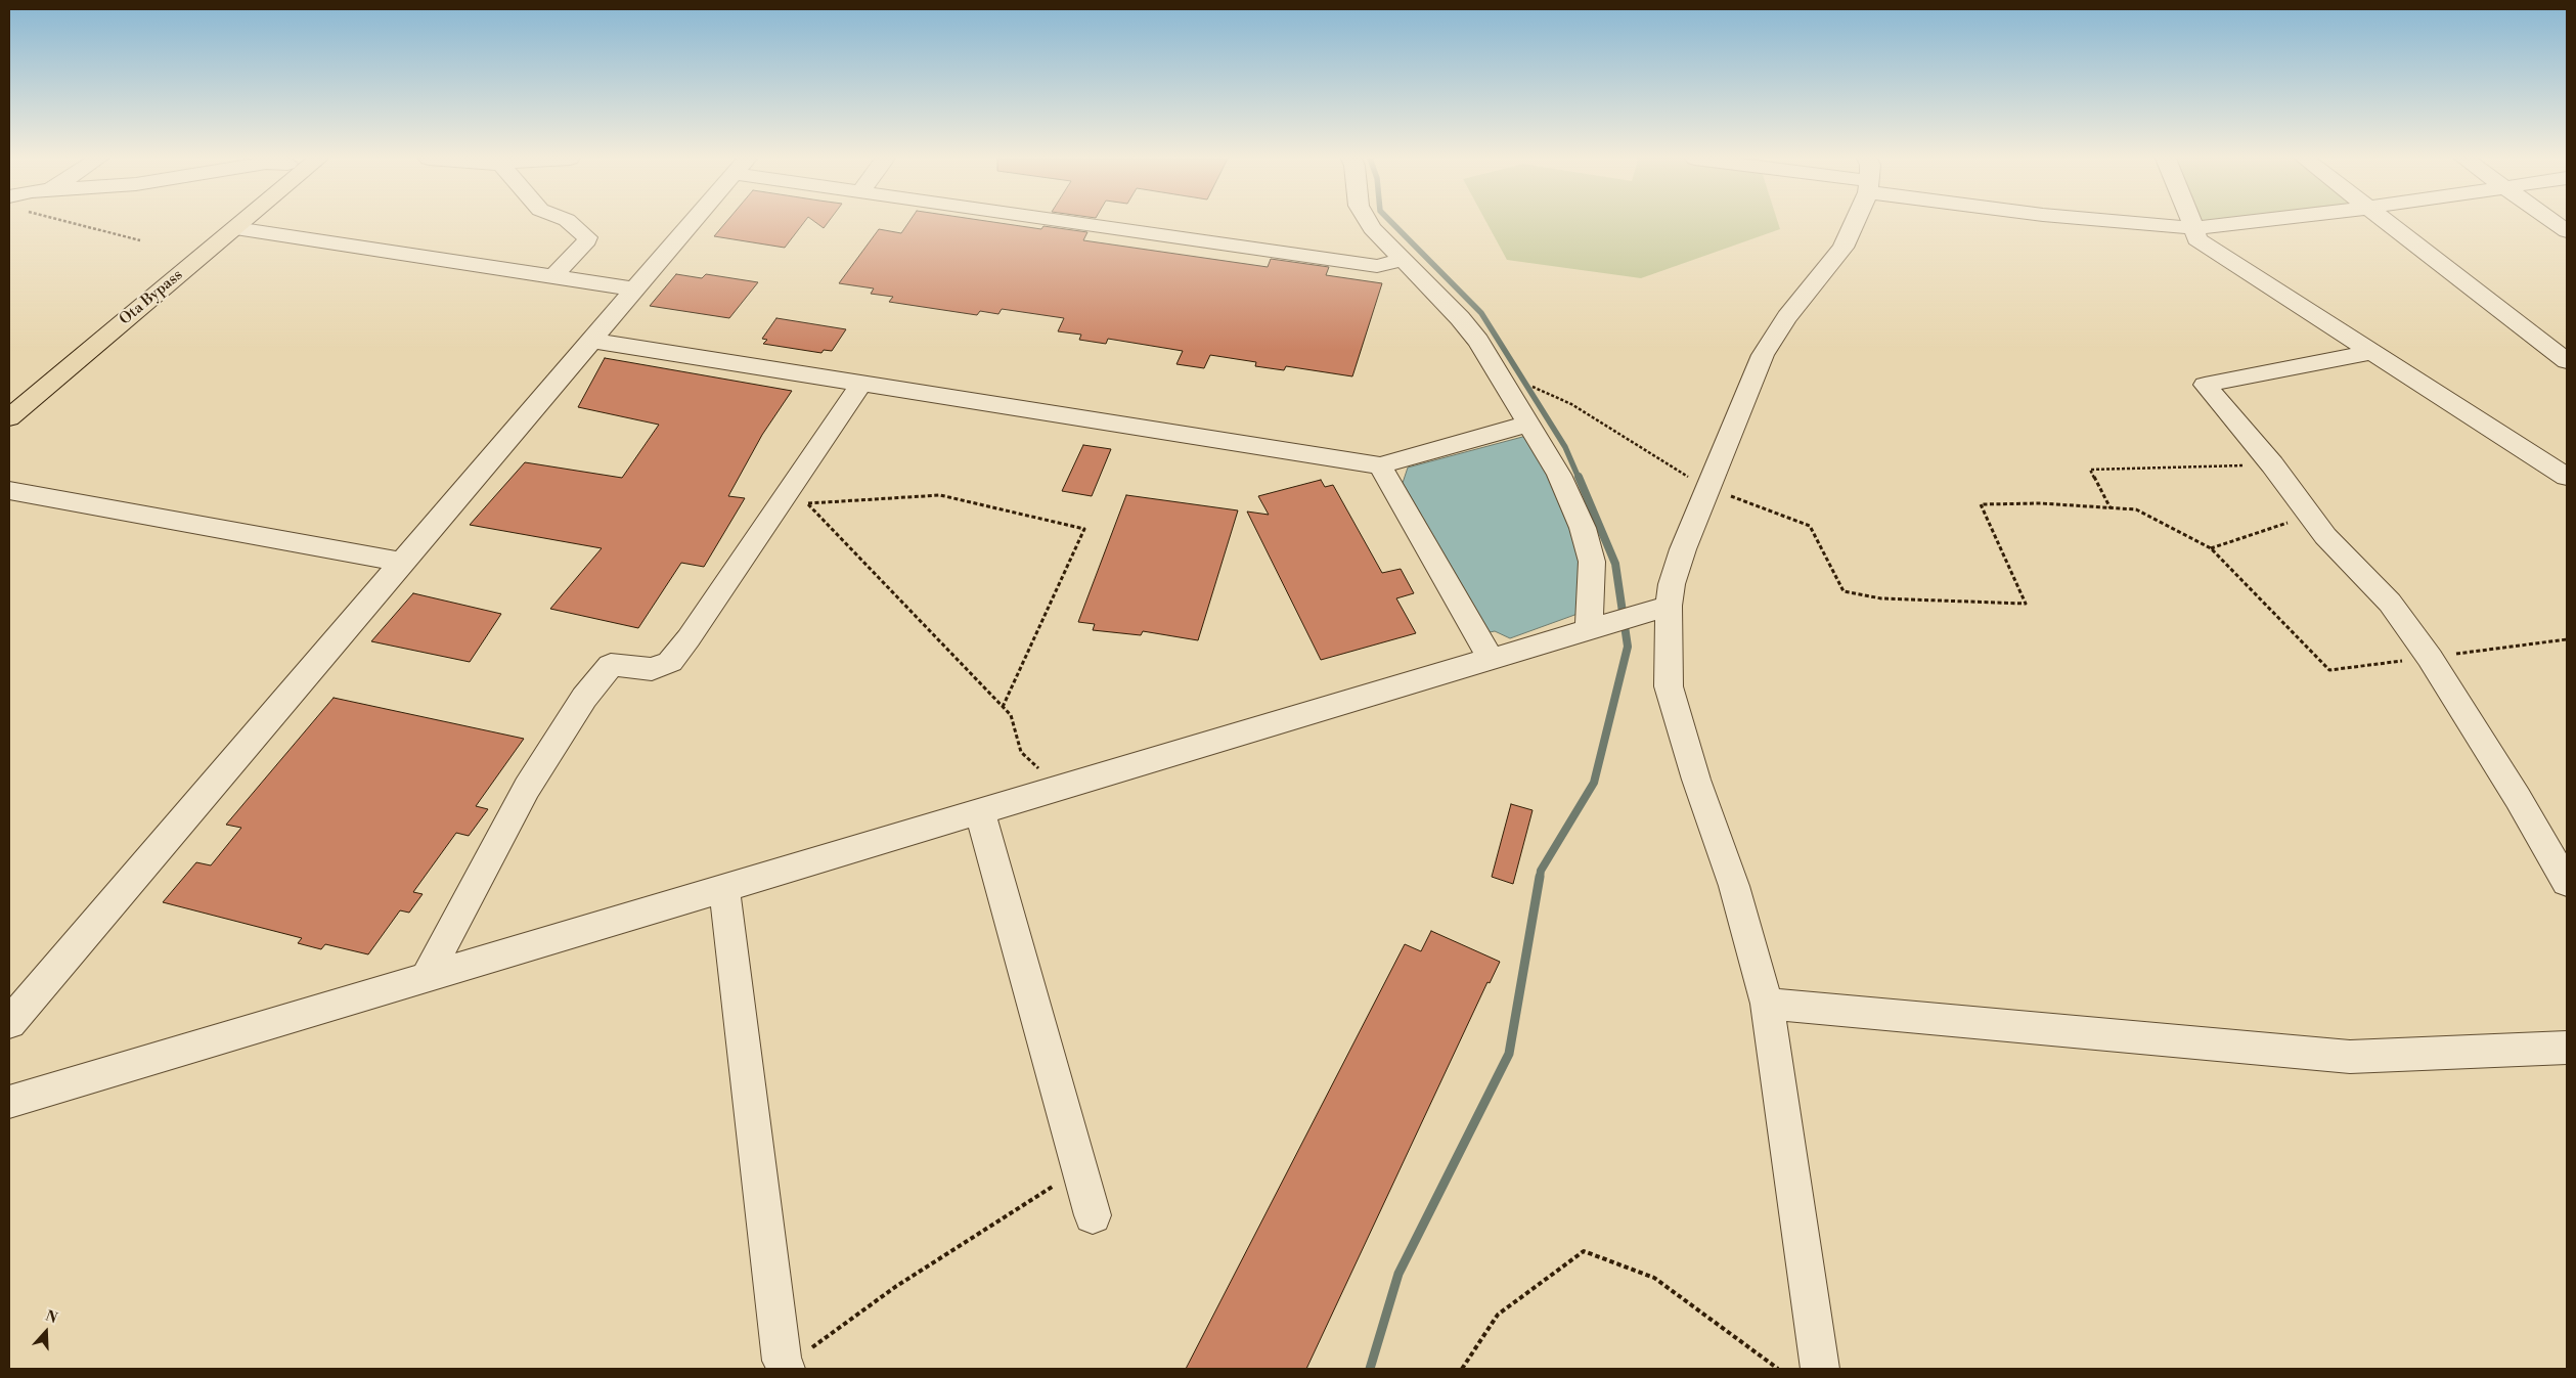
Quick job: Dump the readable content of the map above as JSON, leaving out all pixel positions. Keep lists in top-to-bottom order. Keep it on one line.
{"streets":{"highway":["Ota Bypass"]},"north":"top"}
